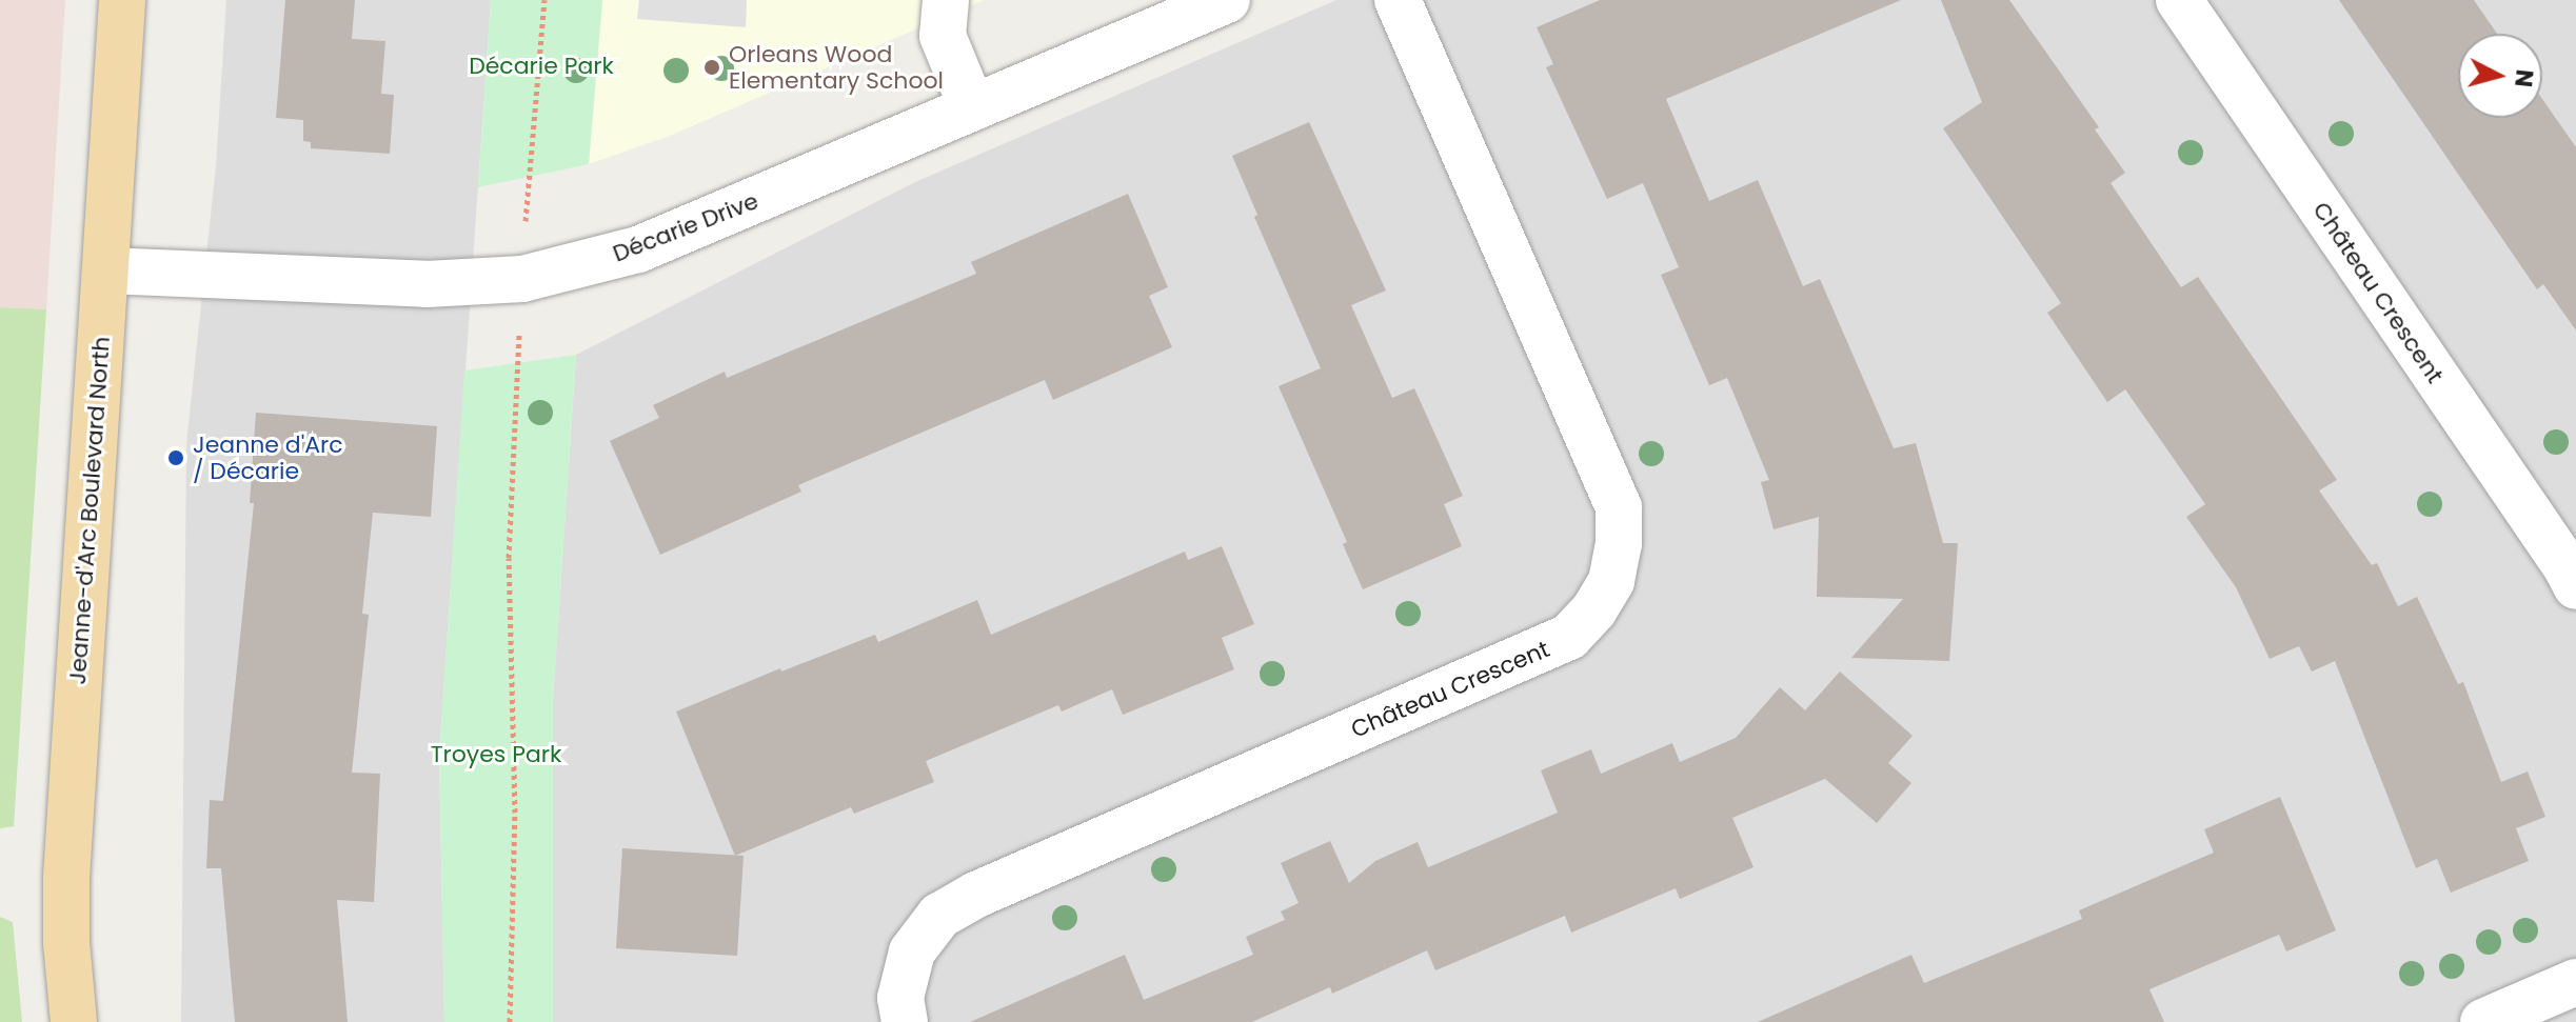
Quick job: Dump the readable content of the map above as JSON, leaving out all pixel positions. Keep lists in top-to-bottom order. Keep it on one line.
{"streets":{"main road":["Jeanne-d'Arc Boulevard North"],"street":["Décarie Drive","Château Crescent"]},"crossings":[["Décarie Drive","Jeanne-d'Arc Boulevard North"]],"parks":["Décarie Park","Troyes Park"],"places":["Orleans Wood Elementary School","Jeanne d'Arc / Décarie"],"north":"right"}
